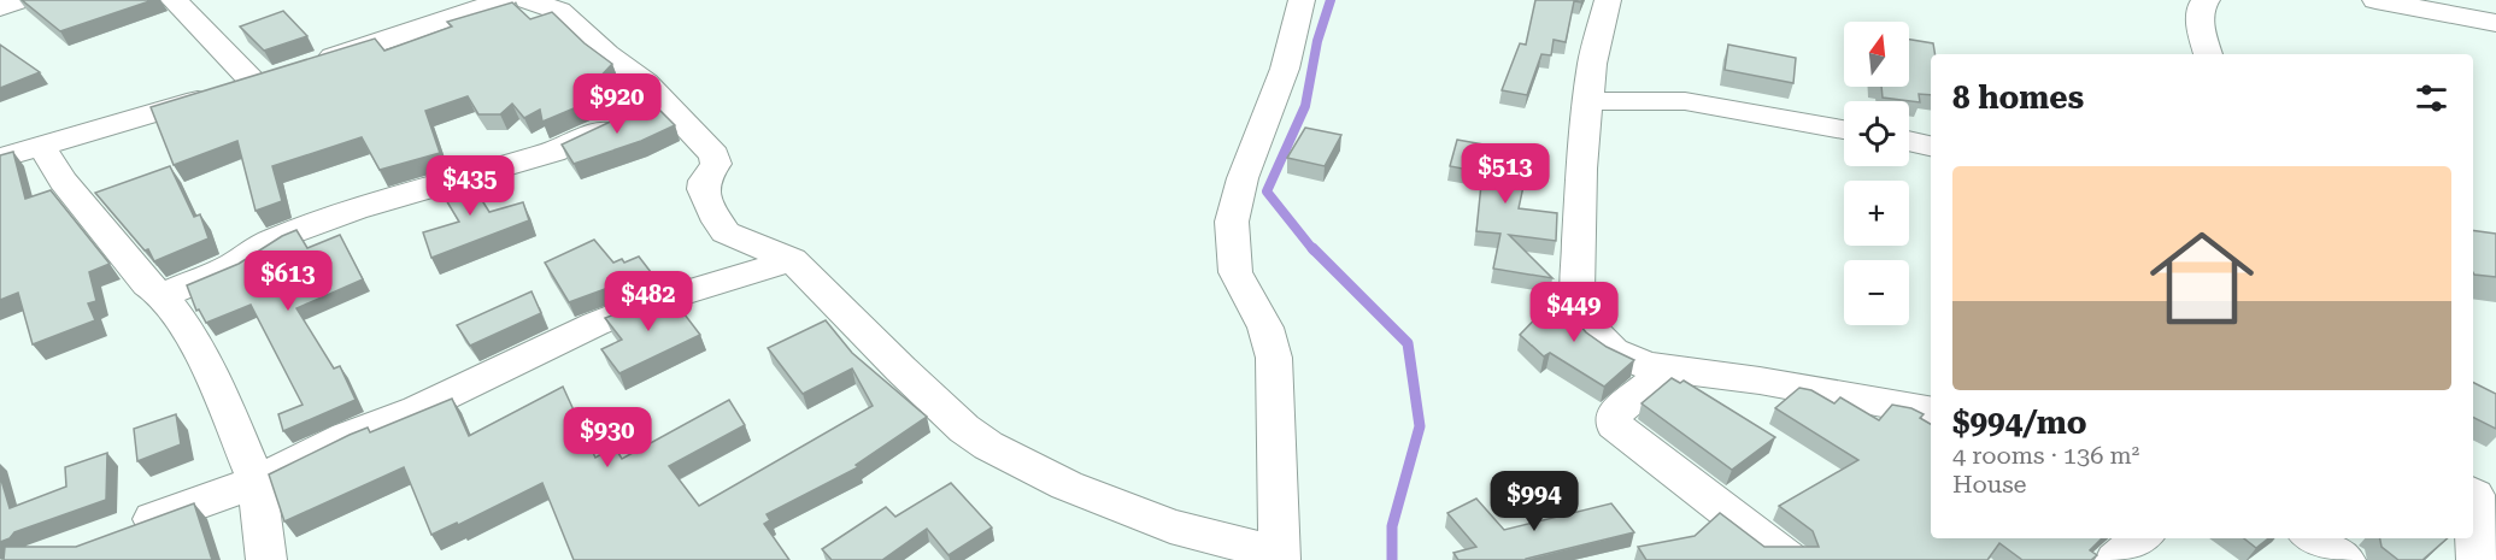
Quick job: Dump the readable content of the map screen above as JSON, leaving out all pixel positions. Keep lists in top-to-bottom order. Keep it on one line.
{"north":"top","page":{"map_buttons":["+","−"],"heading":"8 homes","price":["$920","$513","$435","$613","$482","$449","$930","$994"],"list":[{"name":"$994/mo","note":"4 rooms · 136 m² · House"}]}}
